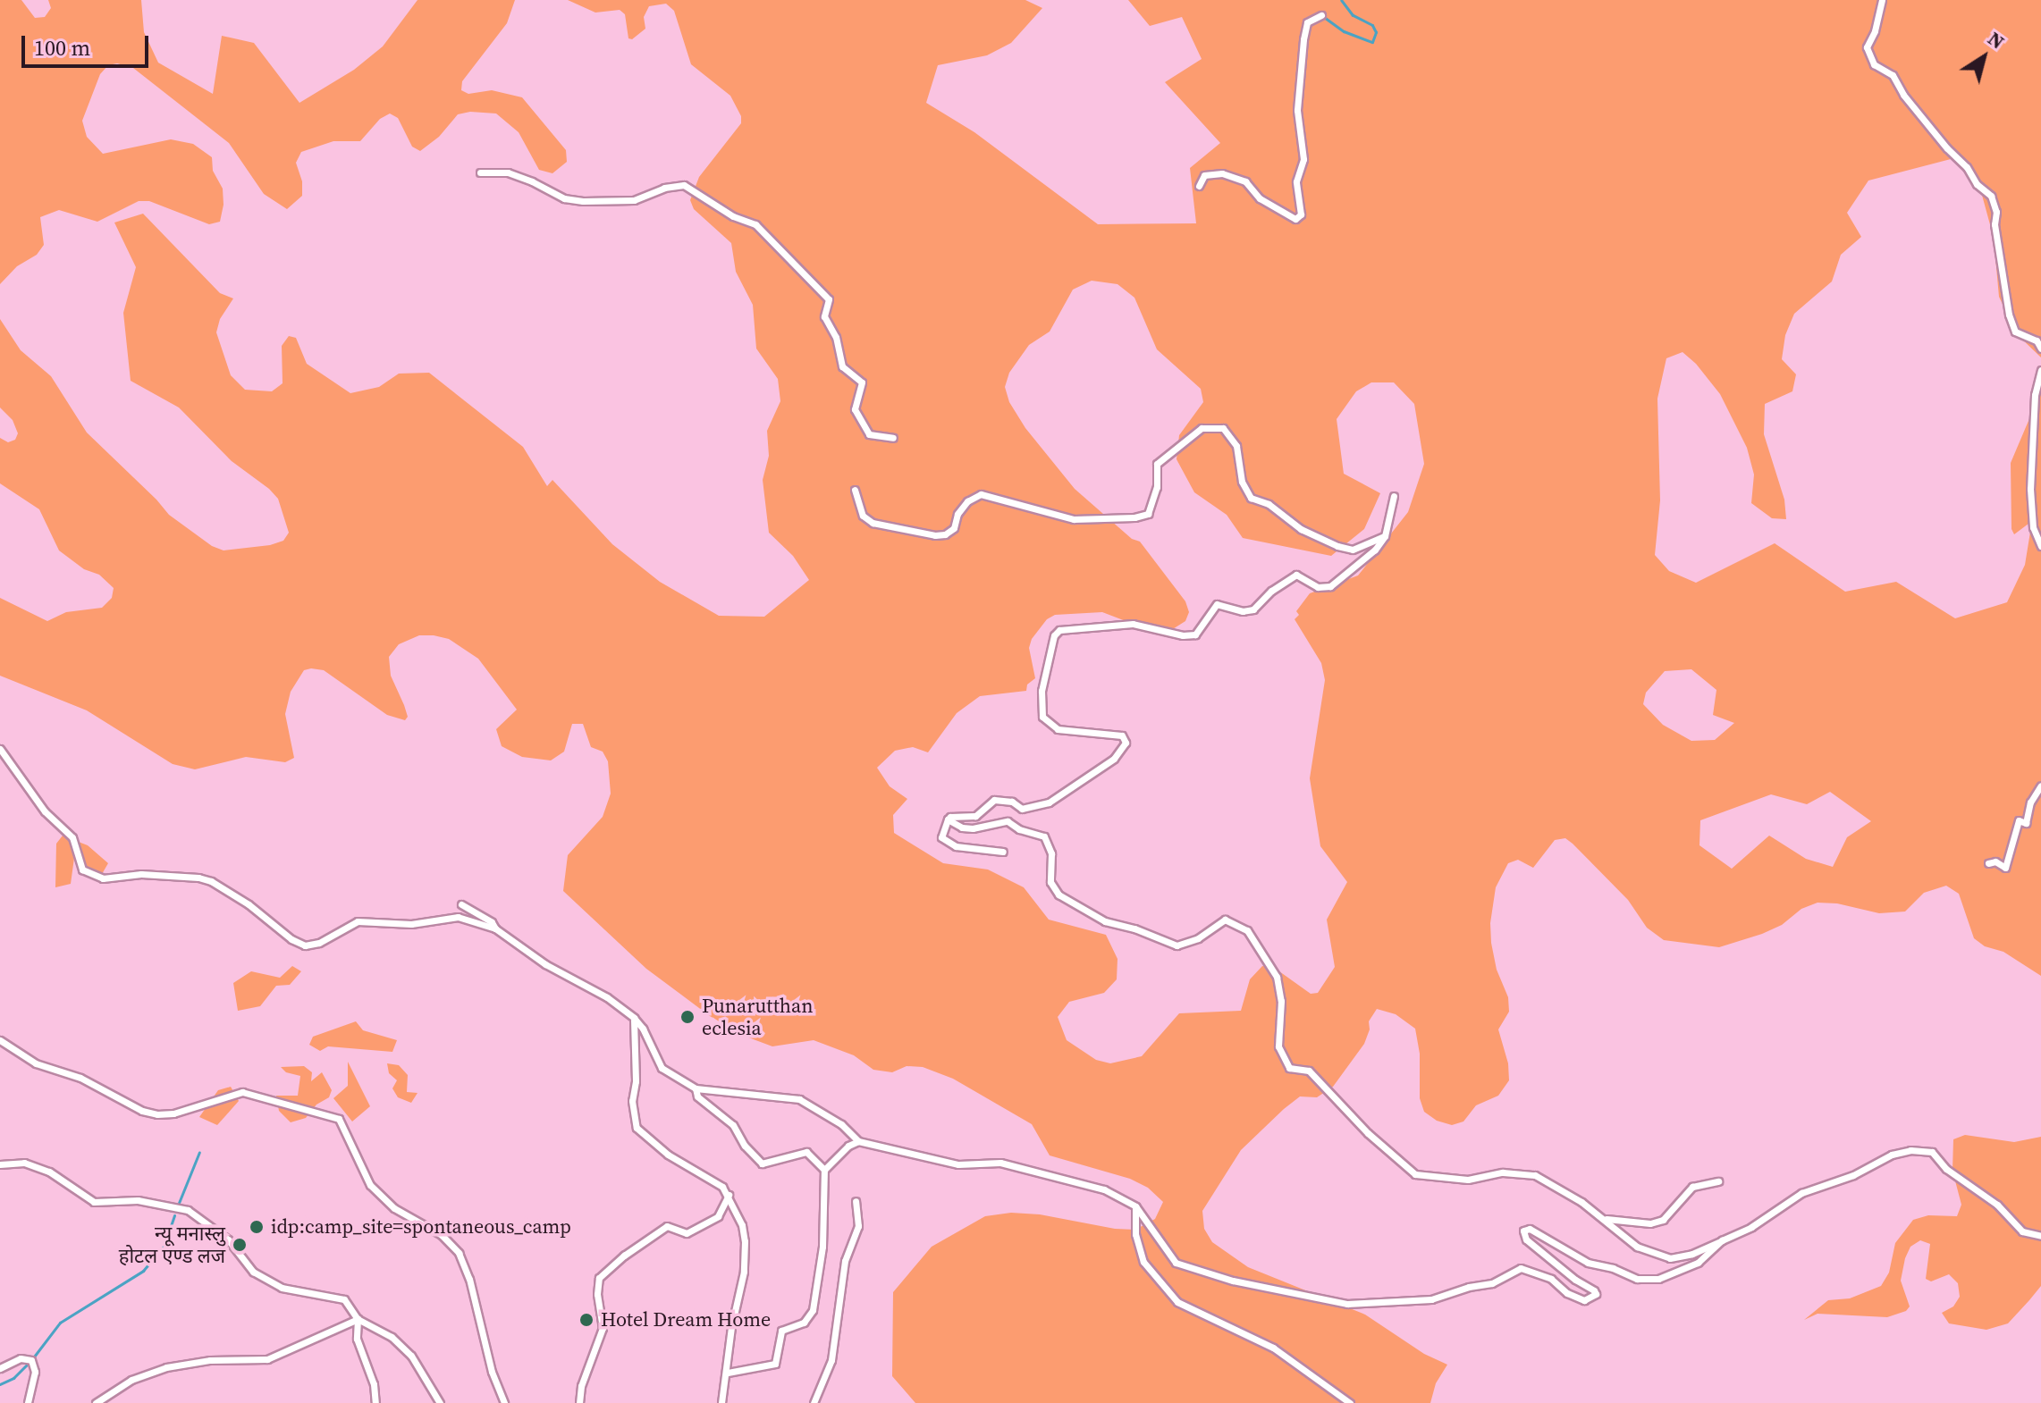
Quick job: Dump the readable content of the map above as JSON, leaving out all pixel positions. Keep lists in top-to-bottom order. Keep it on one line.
{"places":["Punarutthan eclesia","idp:camp_site=spontaneous_camp","न्यू मनास्लु होटल एण्ड लज","Hotel Dream Home"],"scale_bar":"100 m","north":"top right"}
